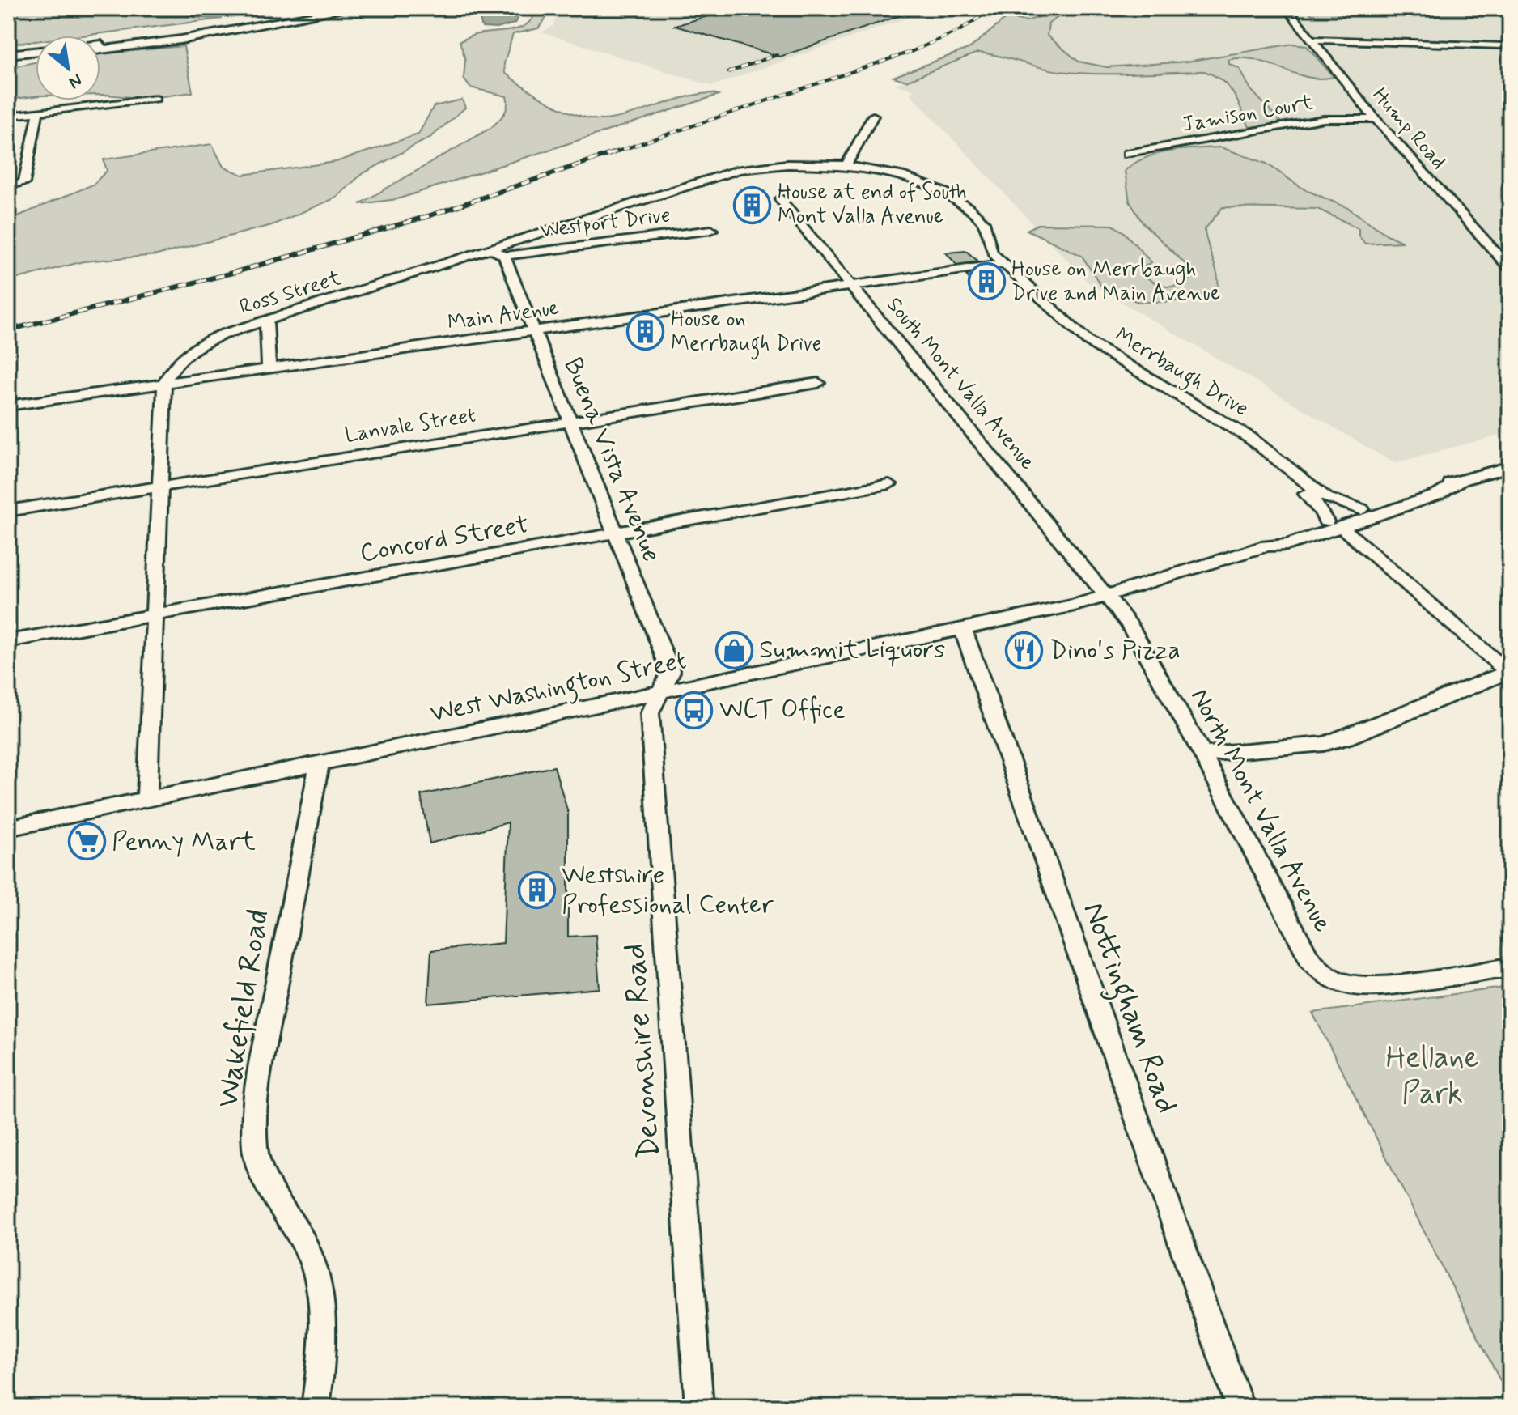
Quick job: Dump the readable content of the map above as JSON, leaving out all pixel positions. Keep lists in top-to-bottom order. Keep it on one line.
{"streets":{"street":["Jamison Court","Hump Road","Westport Drive","Ross Street","Main Avenue","Merrbaugh Drive","South Mont Valla Avenue","Lanvale Street","Buena Vista Avenue","Concord Street","West Washington Street","North Mont Valla Avenue","Nottingham Road","Wakefield Road","Devonshire Road"]},"crossings":[["Jamison Court","Hump Road"],["Westport Drive","Ross Street"],["Westport Drive","Buena Vista Avenue"],["Ross Street","Main Avenue"],["Ross Street","Merrbaugh Drive"],["Ross Street","Buena Vista Avenue"],["Main Avenue","Merrbaugh Drive"],["Main Avenue","South Mont Valla Avenue"],["Main Avenue","Buena Vista Avenue"],["Merrbaugh Drive","West Washington Street"],["South Mont Valla Avenue","West Washington Street"],["South Mont Valla Avenue","North Mont Valla Avenue"],["Lanvale Street","Buena Vista Avenue"],["Buena Vista Avenue","Concord Street"],["Buena Vista Avenue","West Washington Street"],["Buena Vista Avenue","Devonshire Road"],["West Washington Street","North Mont Valla Avenue"],["West Washington Street","Nottingham Road"],["West Washington Street","Wakefield Road"],["West Washington Street","Devonshire Road"]],"parks":["Hellane Park"],"places":{"building":["House at end of South Mont Valla Avenue","House on Merrbaugh Drive and Main Avenue","House on Merrbaugh Drive","Westshire Professional Center"],"shop":["Summit Liquors"],"restaurant":["Dino's Pizza"],"bus stop":["WCT Office"],"supermarket":["Penny Mart"]},"north":"bottom right"}
